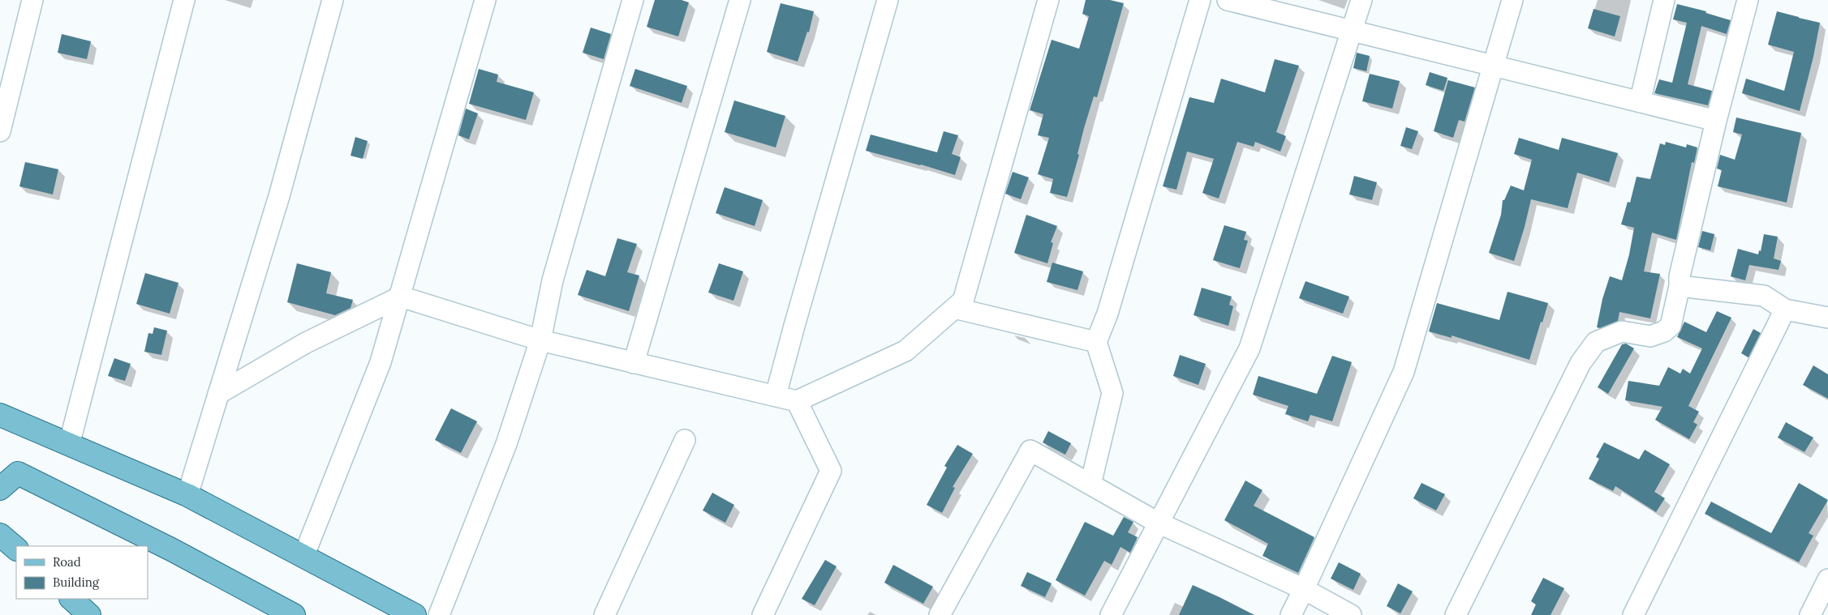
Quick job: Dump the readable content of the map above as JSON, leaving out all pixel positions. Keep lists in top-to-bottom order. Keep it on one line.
{"legend":["Road","Building"]}
